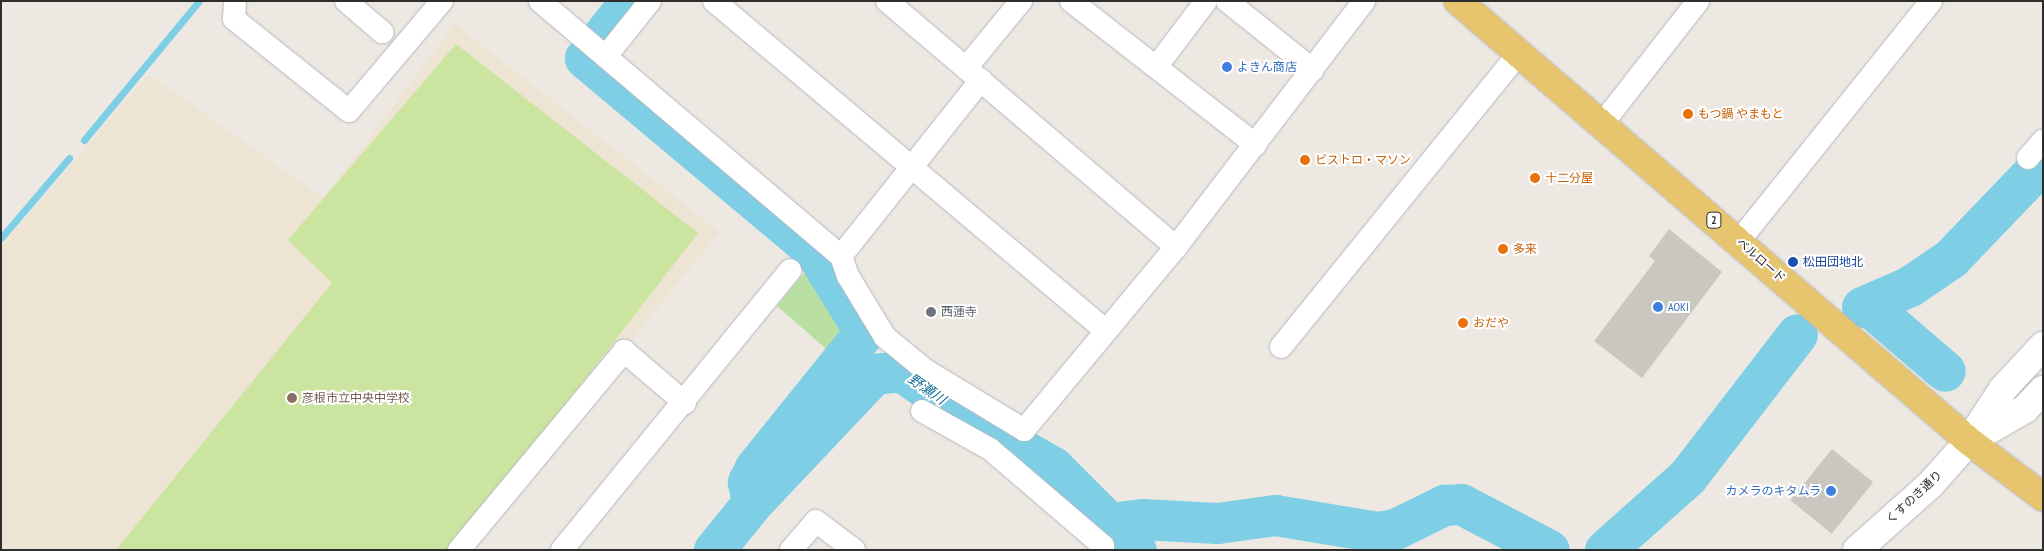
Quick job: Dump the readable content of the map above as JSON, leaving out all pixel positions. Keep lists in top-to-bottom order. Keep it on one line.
{"streets":{"main road":["2","ベルロード","くすのき通り"]},"crossings":[["ベルロード","くすのき通り"]],"water":["野瀬川"],"places":["よきん商店","もつ鍋 やまもと","ビストロ・マソン","十二分屋","多来","松田団地北","AOKI","西蓮寺","おだや","彦根市立中央中学校","カメラのキタムラ"]}
